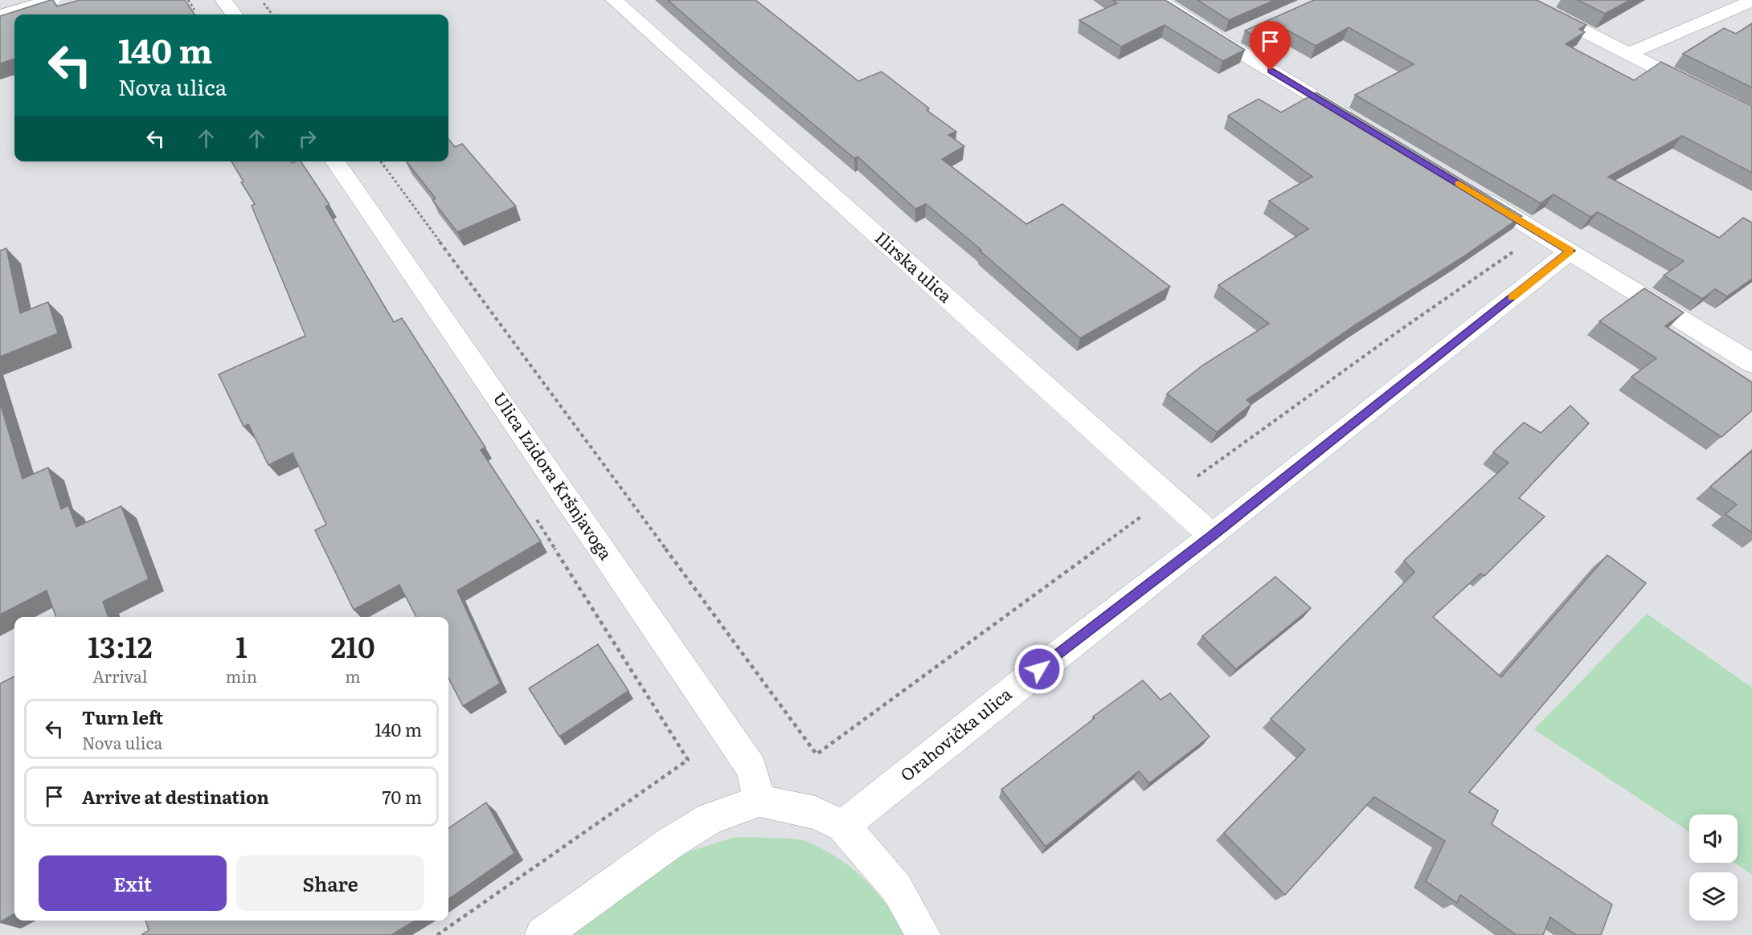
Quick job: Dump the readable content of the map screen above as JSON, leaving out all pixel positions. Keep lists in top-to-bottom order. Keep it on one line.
{"streets":{"street":["Ilirska ulica","Ulica Izidora Kršnjavoga","Orahovička ulica"]},"crossings":[["Ilirska ulica","Orahovička ulica"]],"page":{"turn":["140 m","Nova ulica"],"eta":["13:12","Arrival","1","min","210","m"],"list":[{"name":"Turn left","note":"Nova ulica","value":"140 m"},{"name":"Arrive at destination","value":"70 m"}],"buttons":["Exit","Share"]}}
